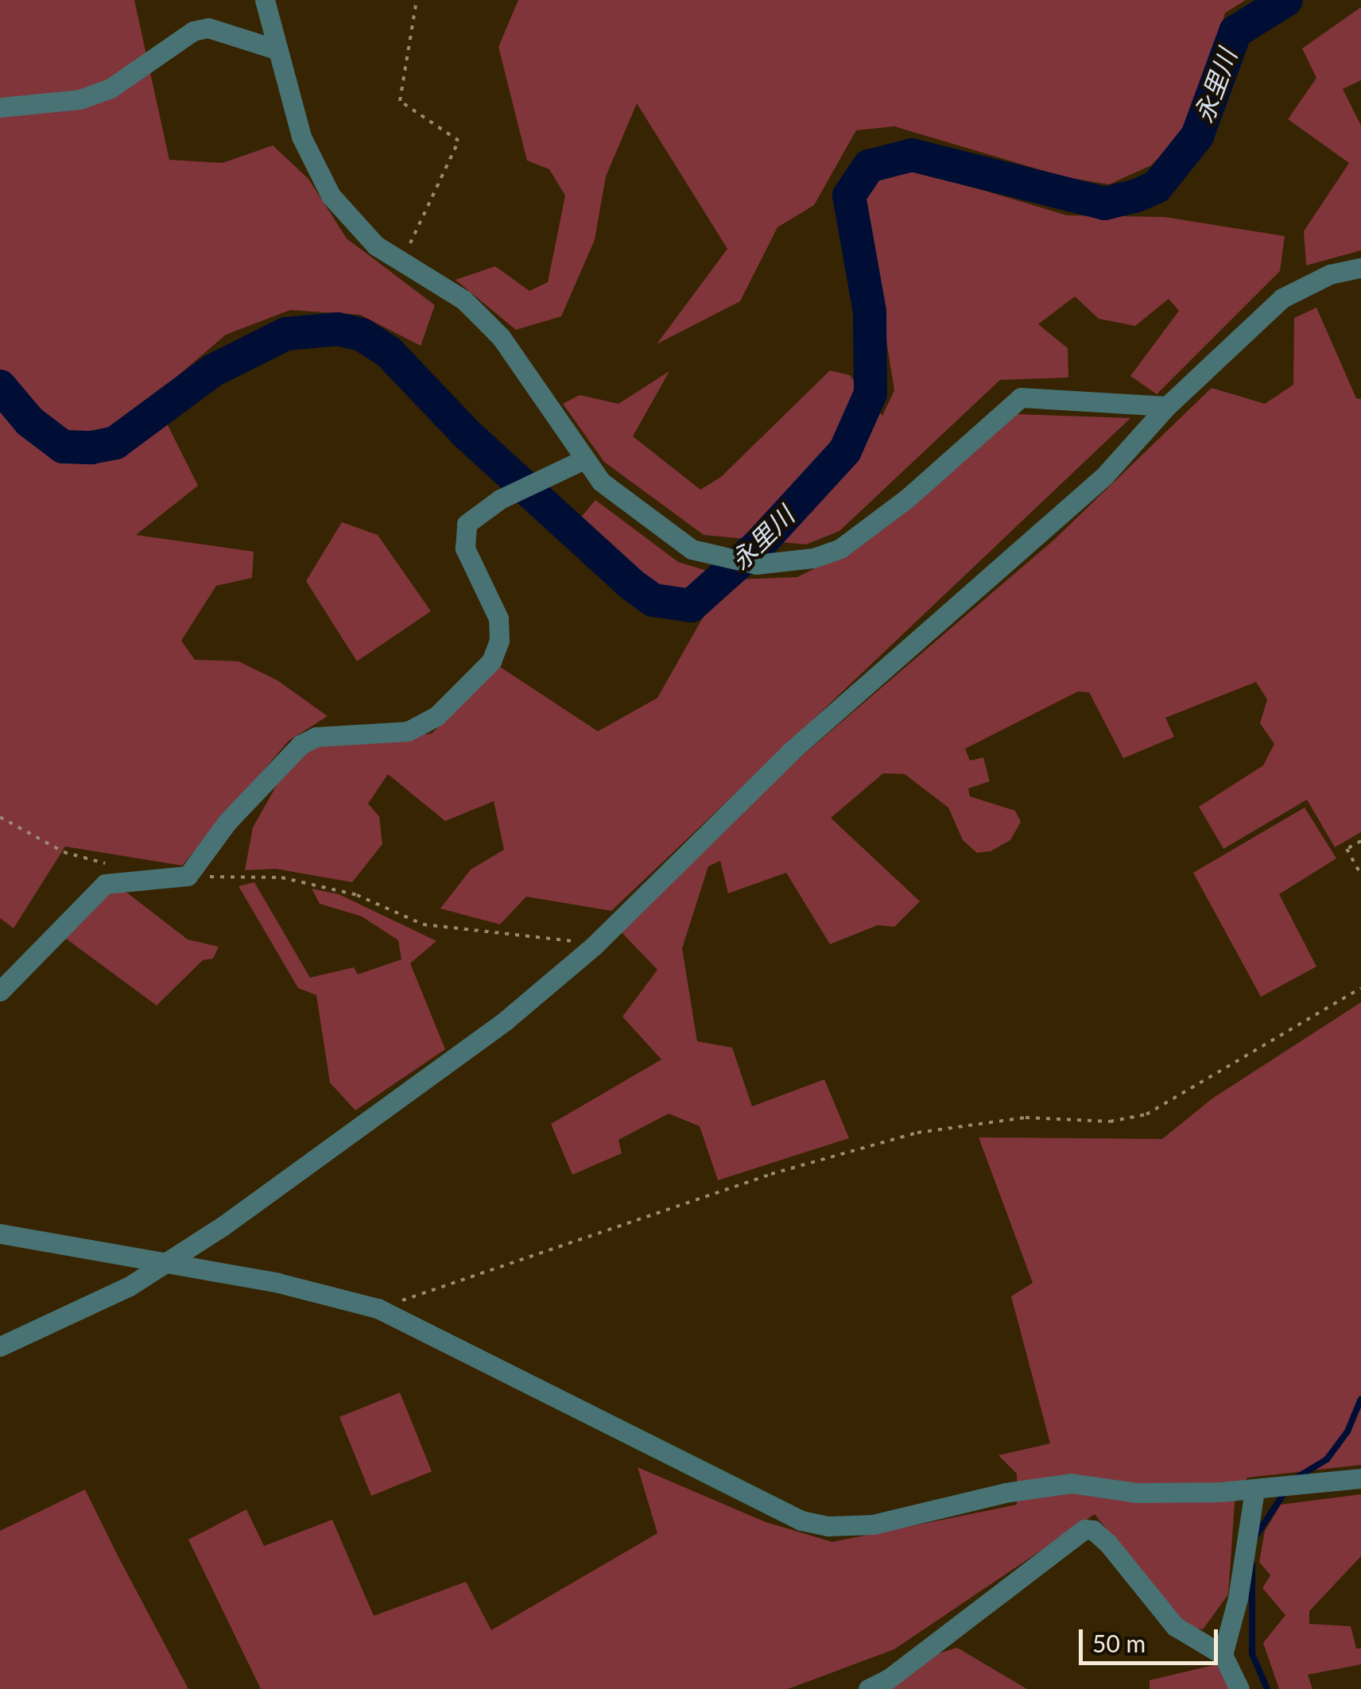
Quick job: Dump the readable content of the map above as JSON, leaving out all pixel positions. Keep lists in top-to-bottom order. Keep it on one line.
{"water":["永里川"],"scale_bar":"50 m"}
